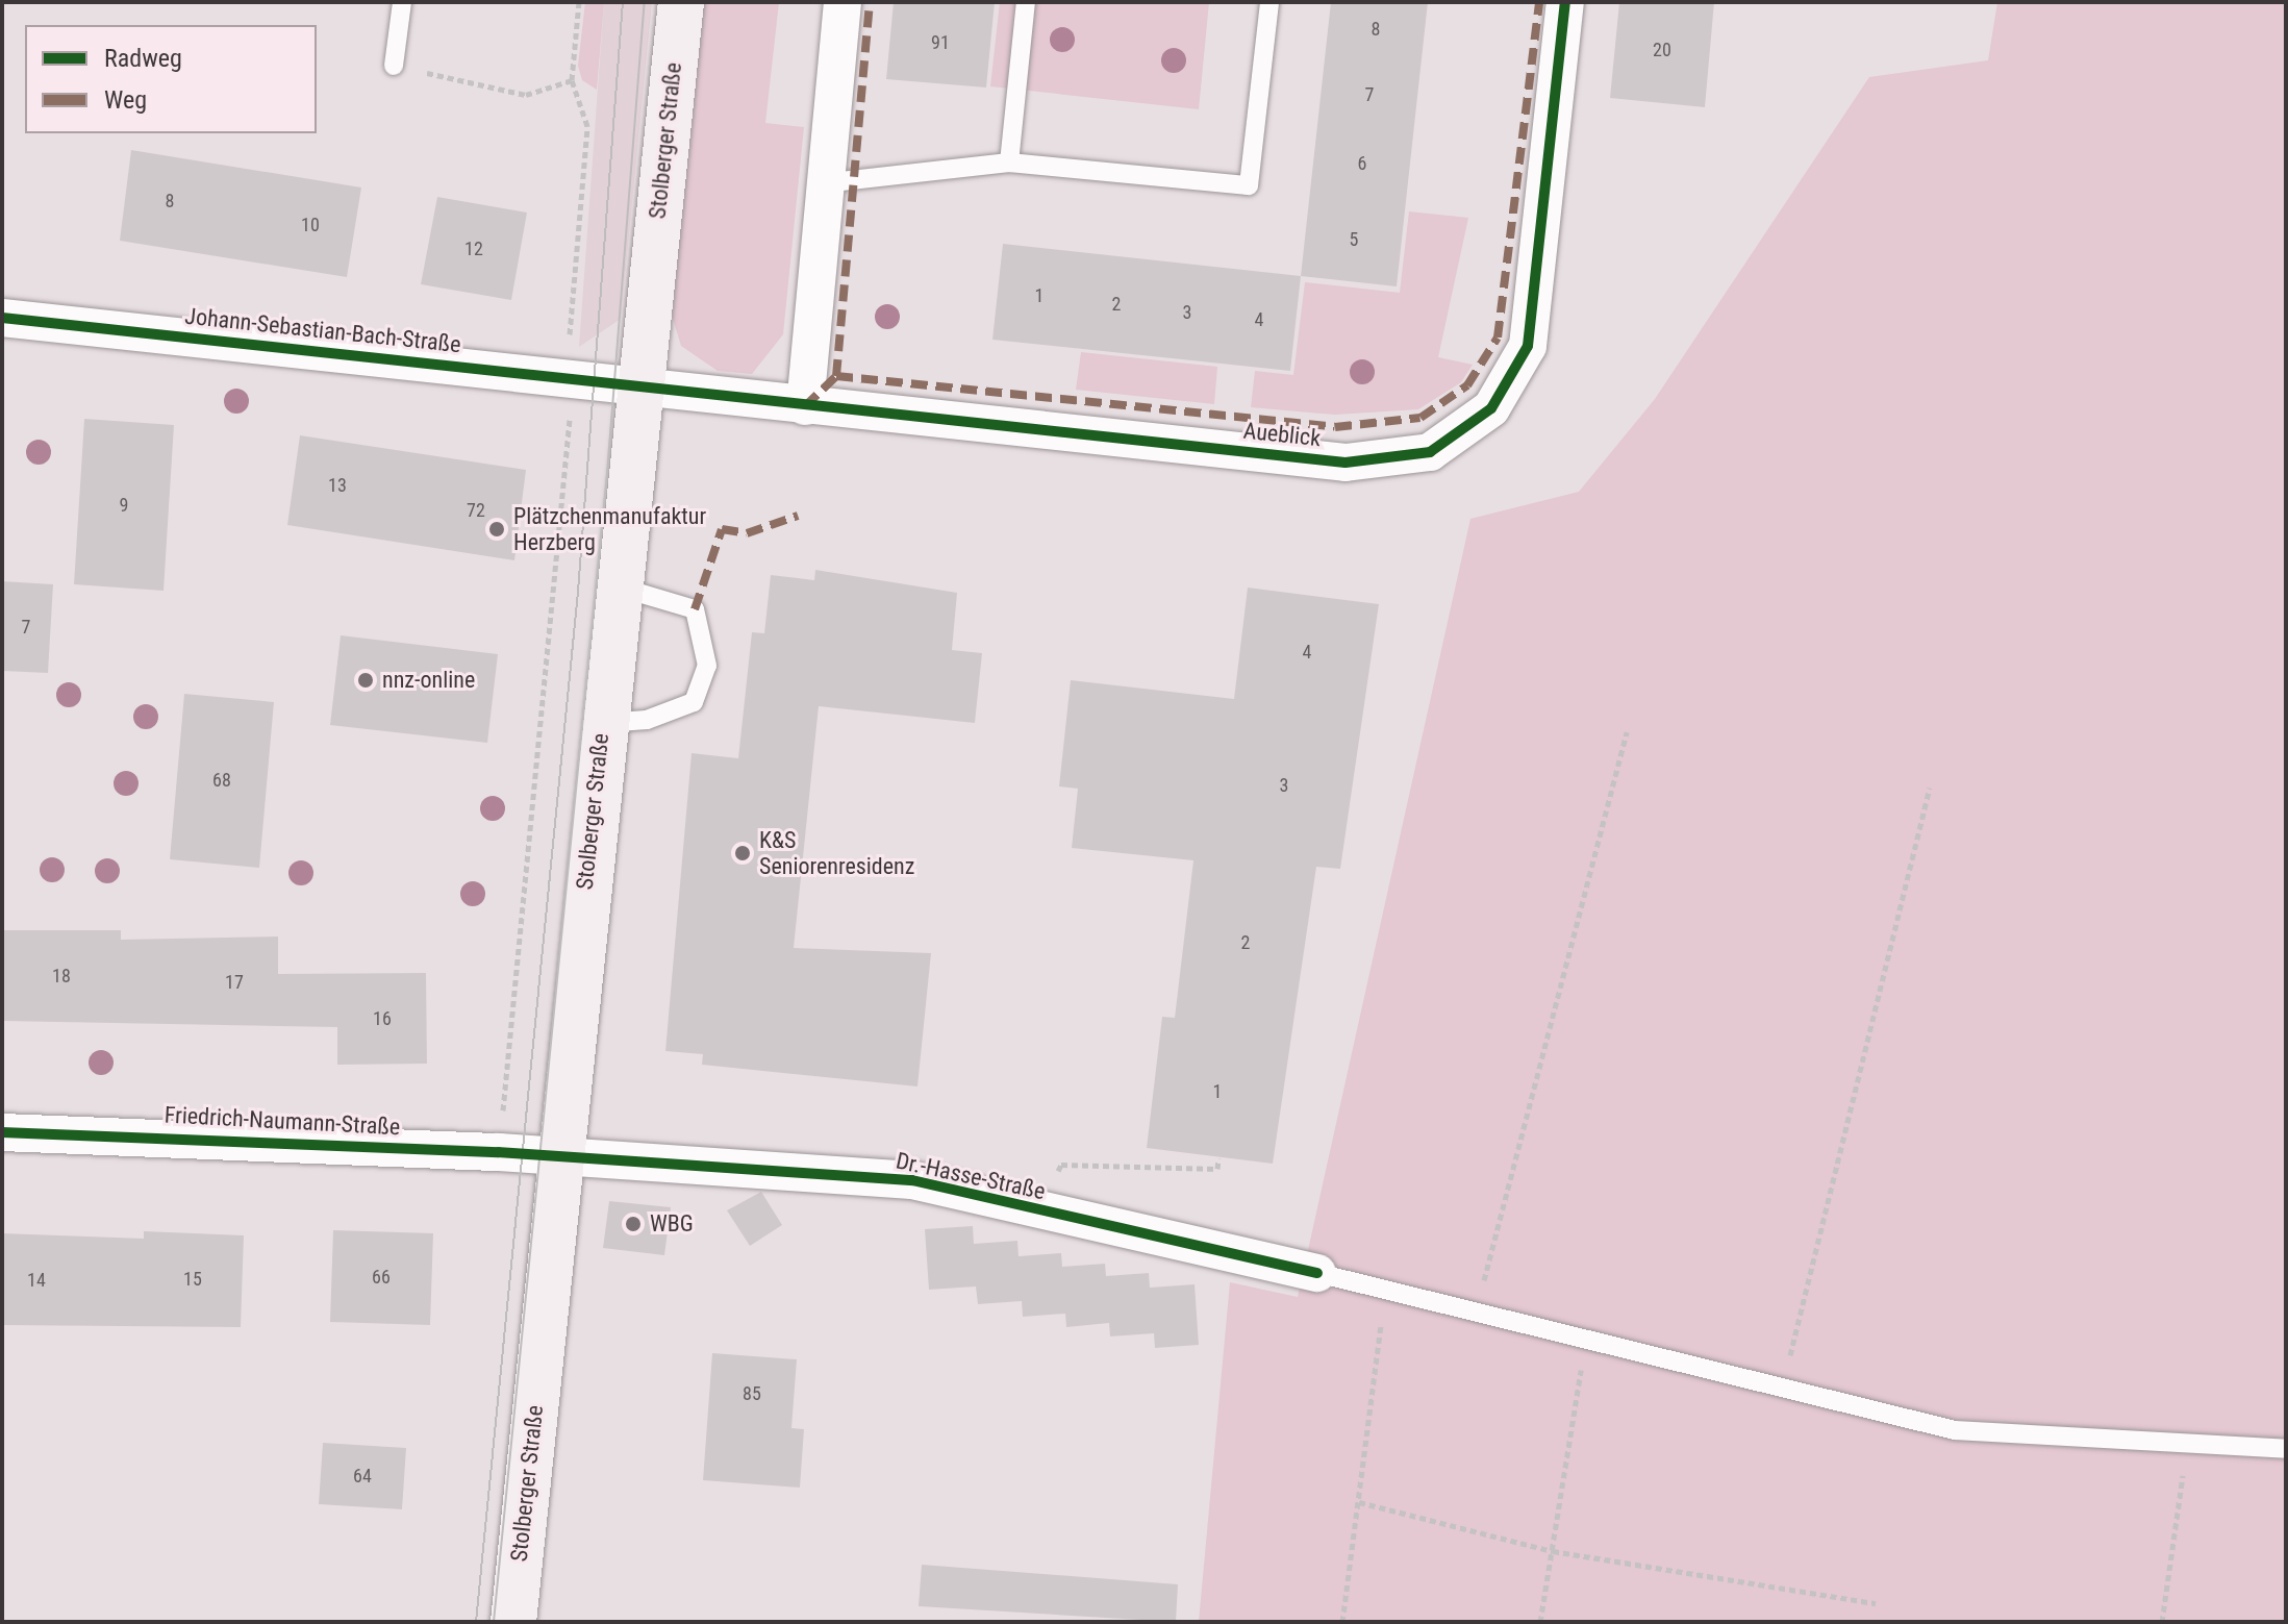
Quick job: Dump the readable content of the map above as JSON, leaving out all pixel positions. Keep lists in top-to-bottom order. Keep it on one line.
{"streets":{"main road":["Stolberger Straße"],"street":["Johann-Sebastian-Bach-Straße","Aueblick","Friedrich-Naumann-Straße","Dr.-Hasse-Straße"]},"crossings":[["Stolberger Straße","Johann-Sebastian-Bach-Straße"],["Stolberger Straße","Aueblick"],["Stolberger Straße","Friedrich-Naumann-Straße"],["Stolberger Straße","Dr.-Hasse-Straße"],["Johann-Sebastian-Bach-Straße","Aueblick"],["Friedrich-Naumann-Straße","Dr.-Hasse-Straße"]],"places":["Plätzchenmanufaktur Herzberg","nnz-online","K&S Seniorenresidenz","WBG"],"house_numbers":["8","91","20","7","6","8","10","5","12","1","2","3","4","13","9","72","7","4","68","3","2","18","17","16","1","66","15","14","85","64"],"legend":["Radweg","Weg"]}
